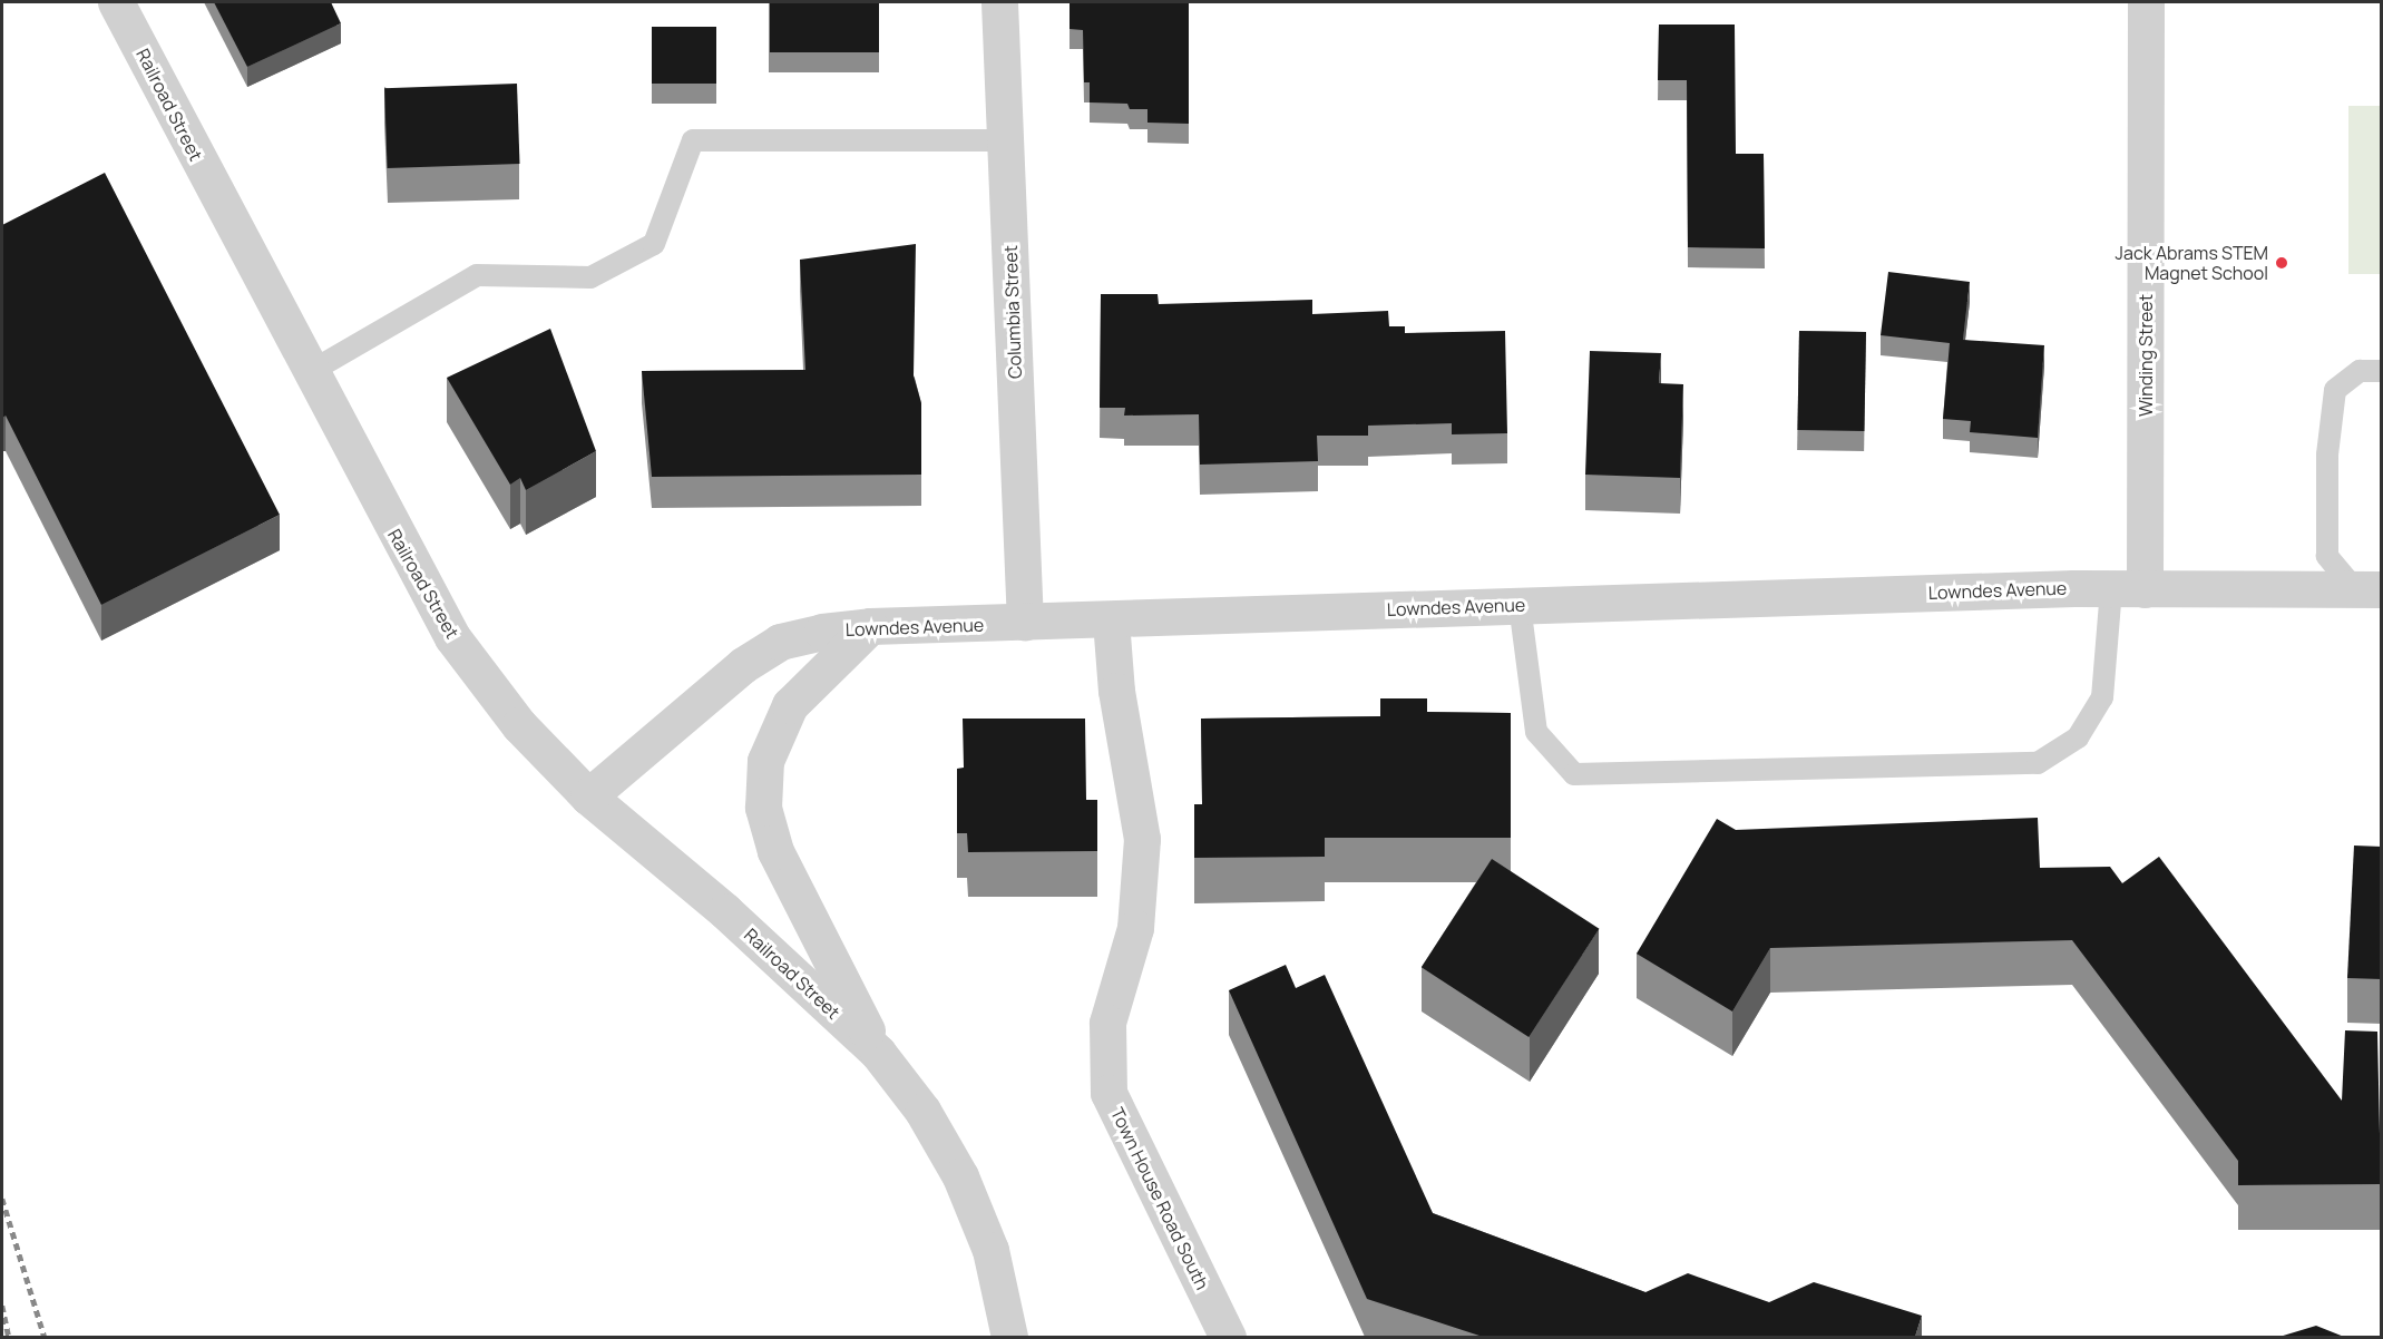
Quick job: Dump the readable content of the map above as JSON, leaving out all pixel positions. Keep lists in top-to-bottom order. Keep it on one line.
{"streets":{"street":["Railroad Street","Columbia Street","Winding Street","Lowndes Avenue","Town House Road South"]},"crossings":[["Railroad Street","Lowndes Avenue"],["Columbia Street","Lowndes Avenue"],["Winding Street","Lowndes Avenue"],["Lowndes Avenue","Town House Road South"]],"places":["Jack Abrams STEM Magnet School"]}
